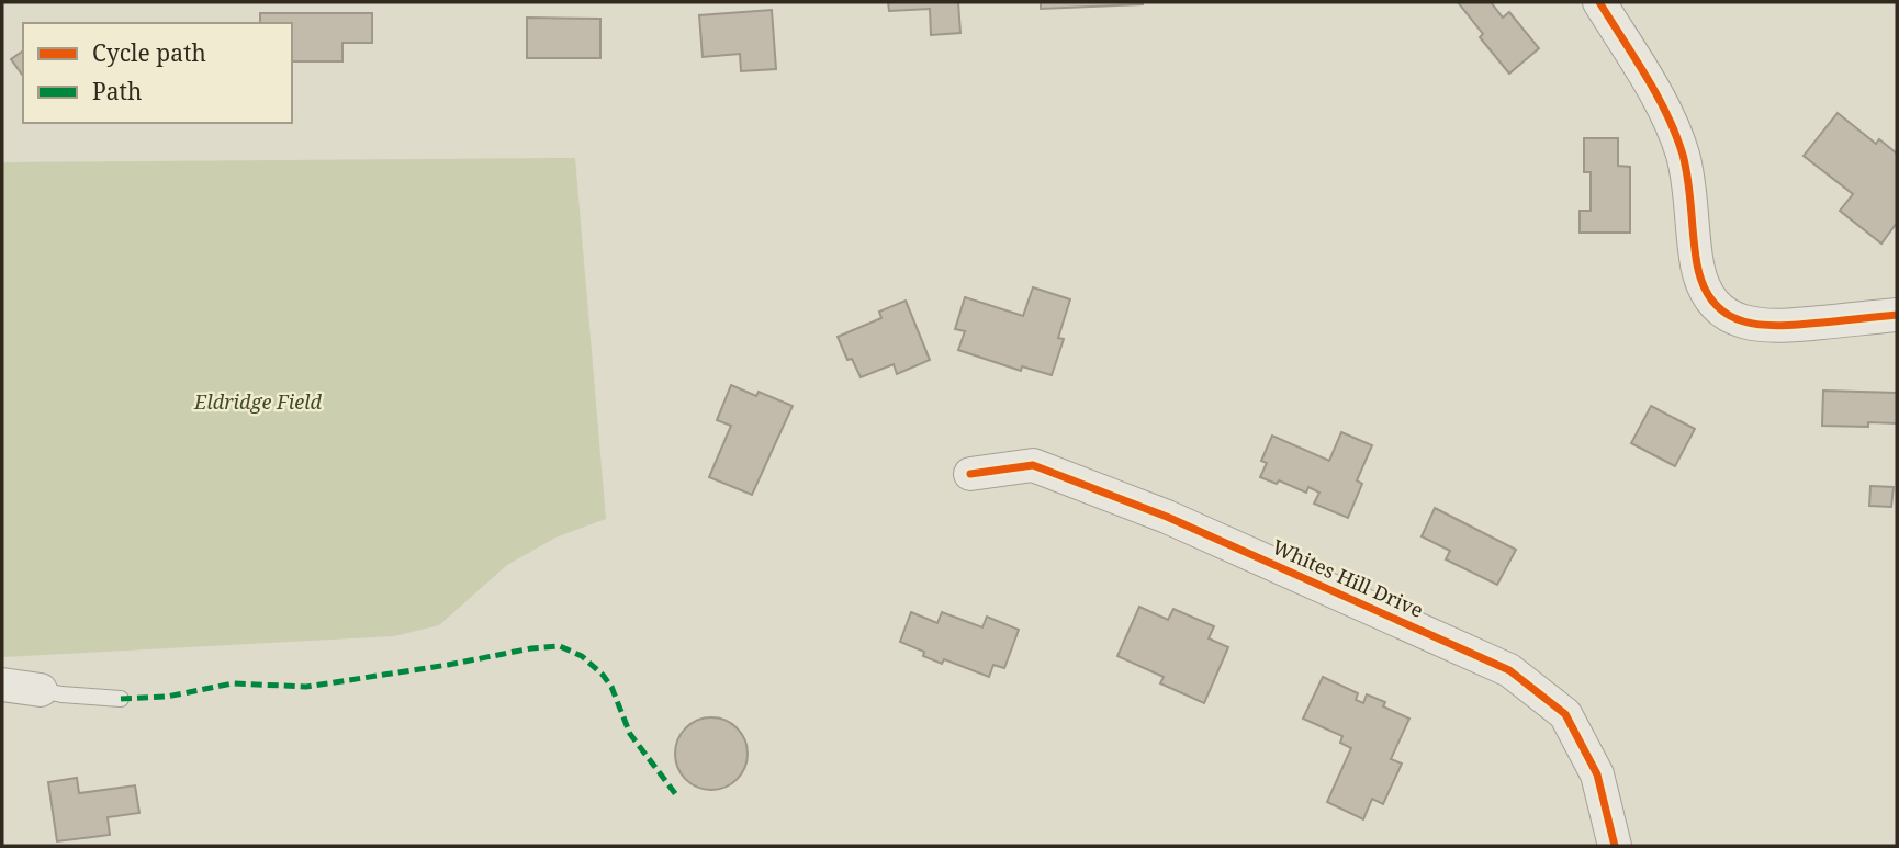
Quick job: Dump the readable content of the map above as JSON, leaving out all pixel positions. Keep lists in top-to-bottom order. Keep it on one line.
{"streets":{"street":["Whites Hill Drive"]},"parks":["Eldridge Field"],"legend":["Cycle path","Path"]}
